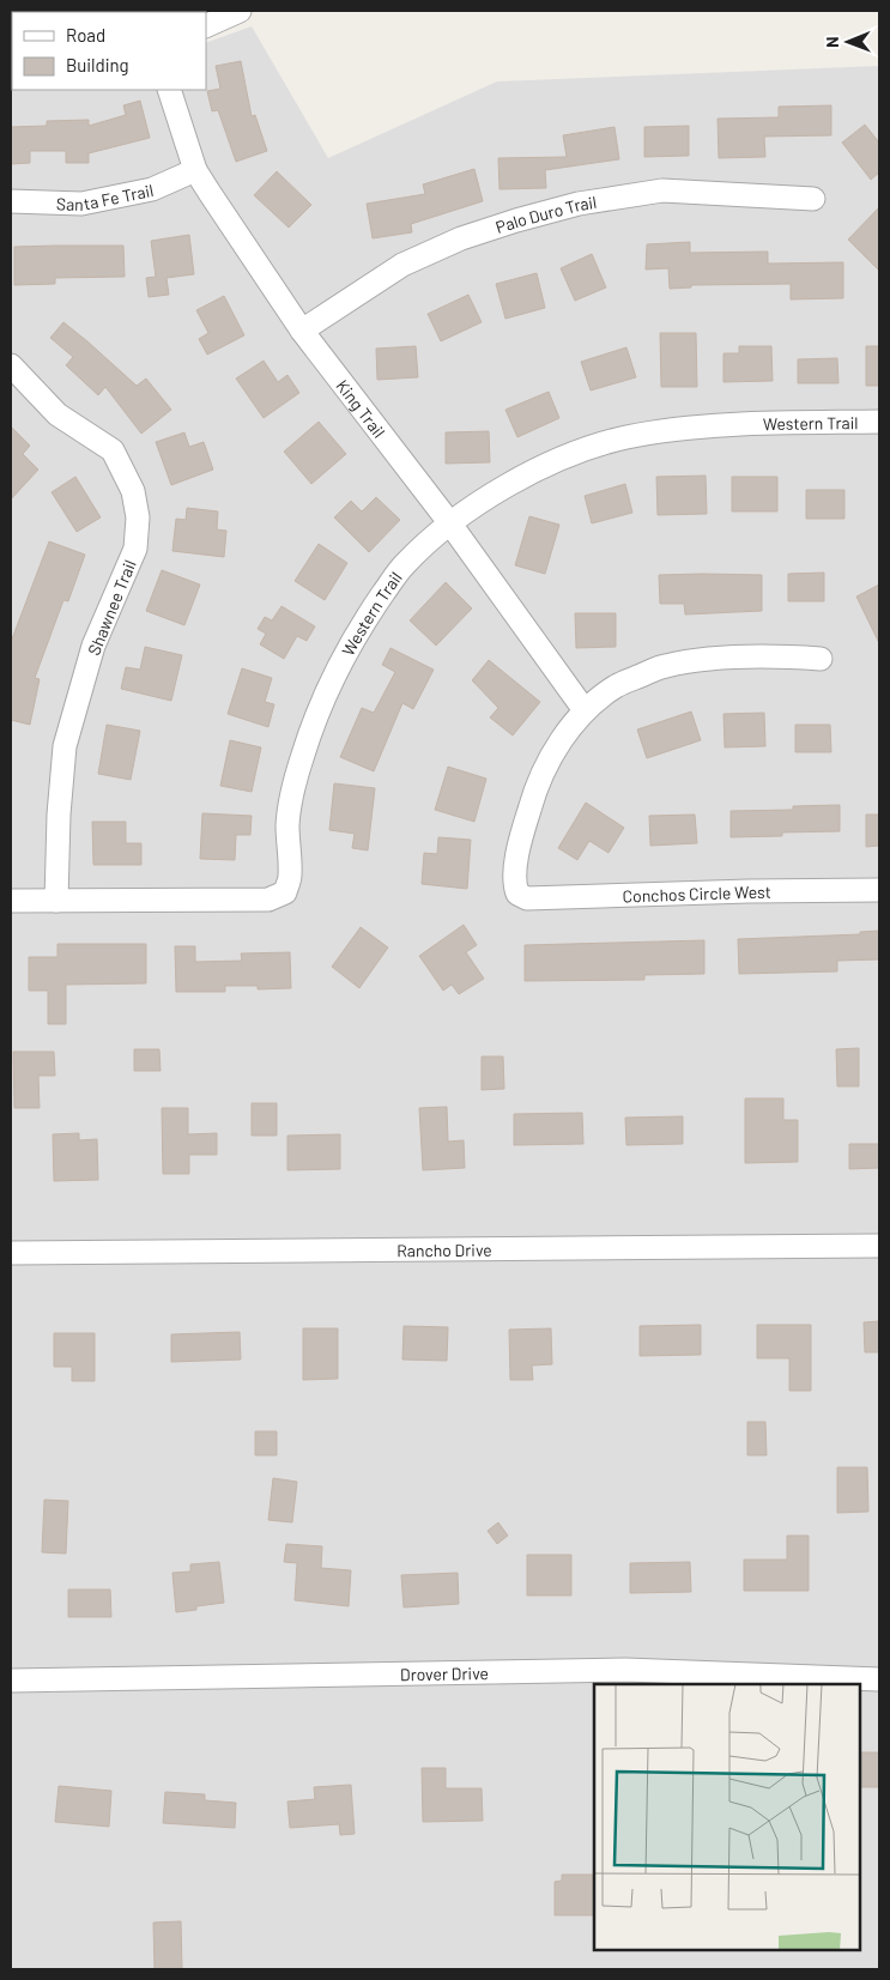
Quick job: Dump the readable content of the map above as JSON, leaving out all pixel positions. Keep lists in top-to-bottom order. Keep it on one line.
{"streets":{"street":["Santa Fe Trail","Palo Duro Trail","King Trail","Western Trail","Shawnee Trail","Conchos Circle West","Rancho Drive","Drover Drive"]},"crossings":[["Santa Fe Trail","King Trail"],["Palo Duro Trail","King Trail"],["King Trail","Western Trail"],["King Trail","Conchos Circle West"],["Western Trail","Shawnee Trail"]],"legend":["Road","Building"],"north":"left"}
